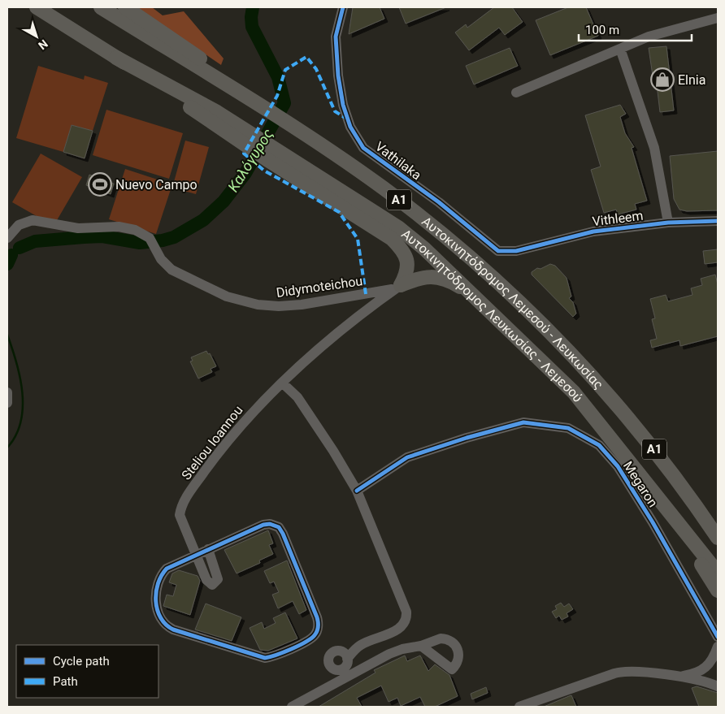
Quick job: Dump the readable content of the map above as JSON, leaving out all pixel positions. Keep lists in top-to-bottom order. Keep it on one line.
{"streets":{"highway":["A1","Αυτοκινητόδρομος Λεμεσού - Λευκωσίας","Αυτοκινητόδρομος Λευκωσίας - Λεμεσού"],"street":["Vathilaka","Vithleem","Didymoteichou","Steliou Ioannou","Megaron"]},"crossings":[["Vathilaka","Vithleem"],["Didymoteichou","Steliou Ioannou"]],"water":["Καλόγυρος"],"places":{"shop":["Elnia"],"sports":["Nuevo Campo"]},"legend":["Cycle path","Path"],"scale_bar":"100 m","north":"bottom right"}
